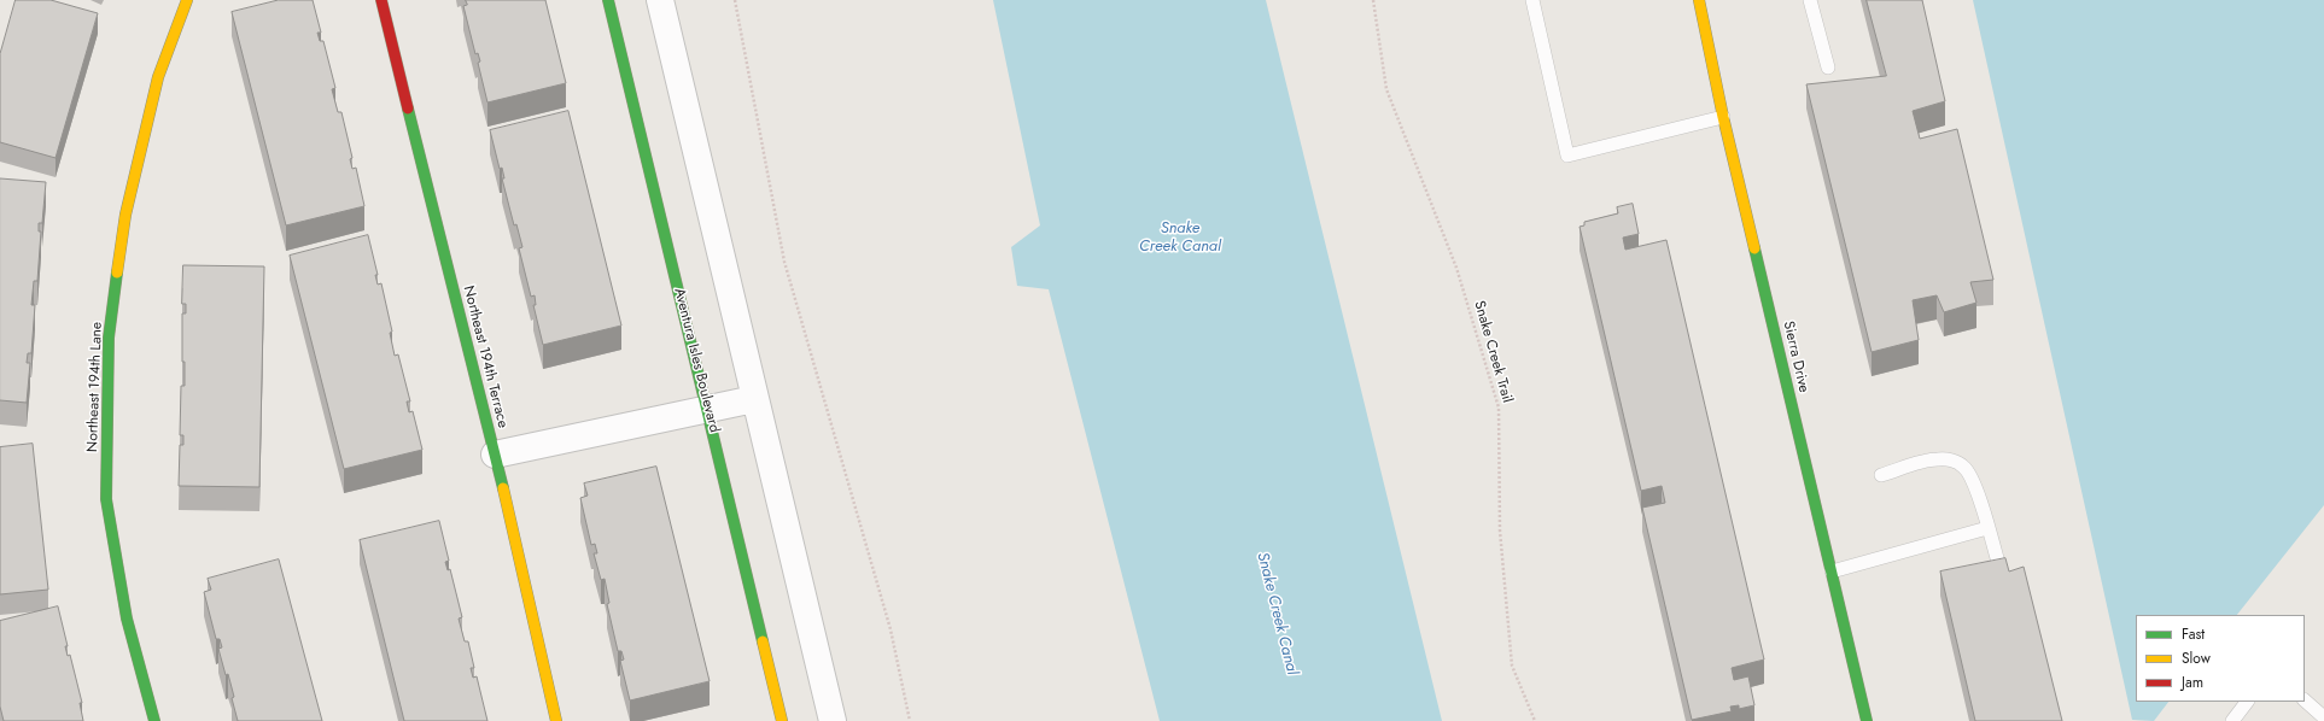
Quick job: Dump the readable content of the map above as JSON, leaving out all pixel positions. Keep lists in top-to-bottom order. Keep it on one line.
{"streets":{"street":["Northeast 194th Terrace","Sierra Drive","Aventura Isles Boulevard","Northeast 194th Lane"],"path":["Snake Creek Trail"]},"water":["Snake Creek Canal"],"legend":["Fast","Slow","Jam"]}
